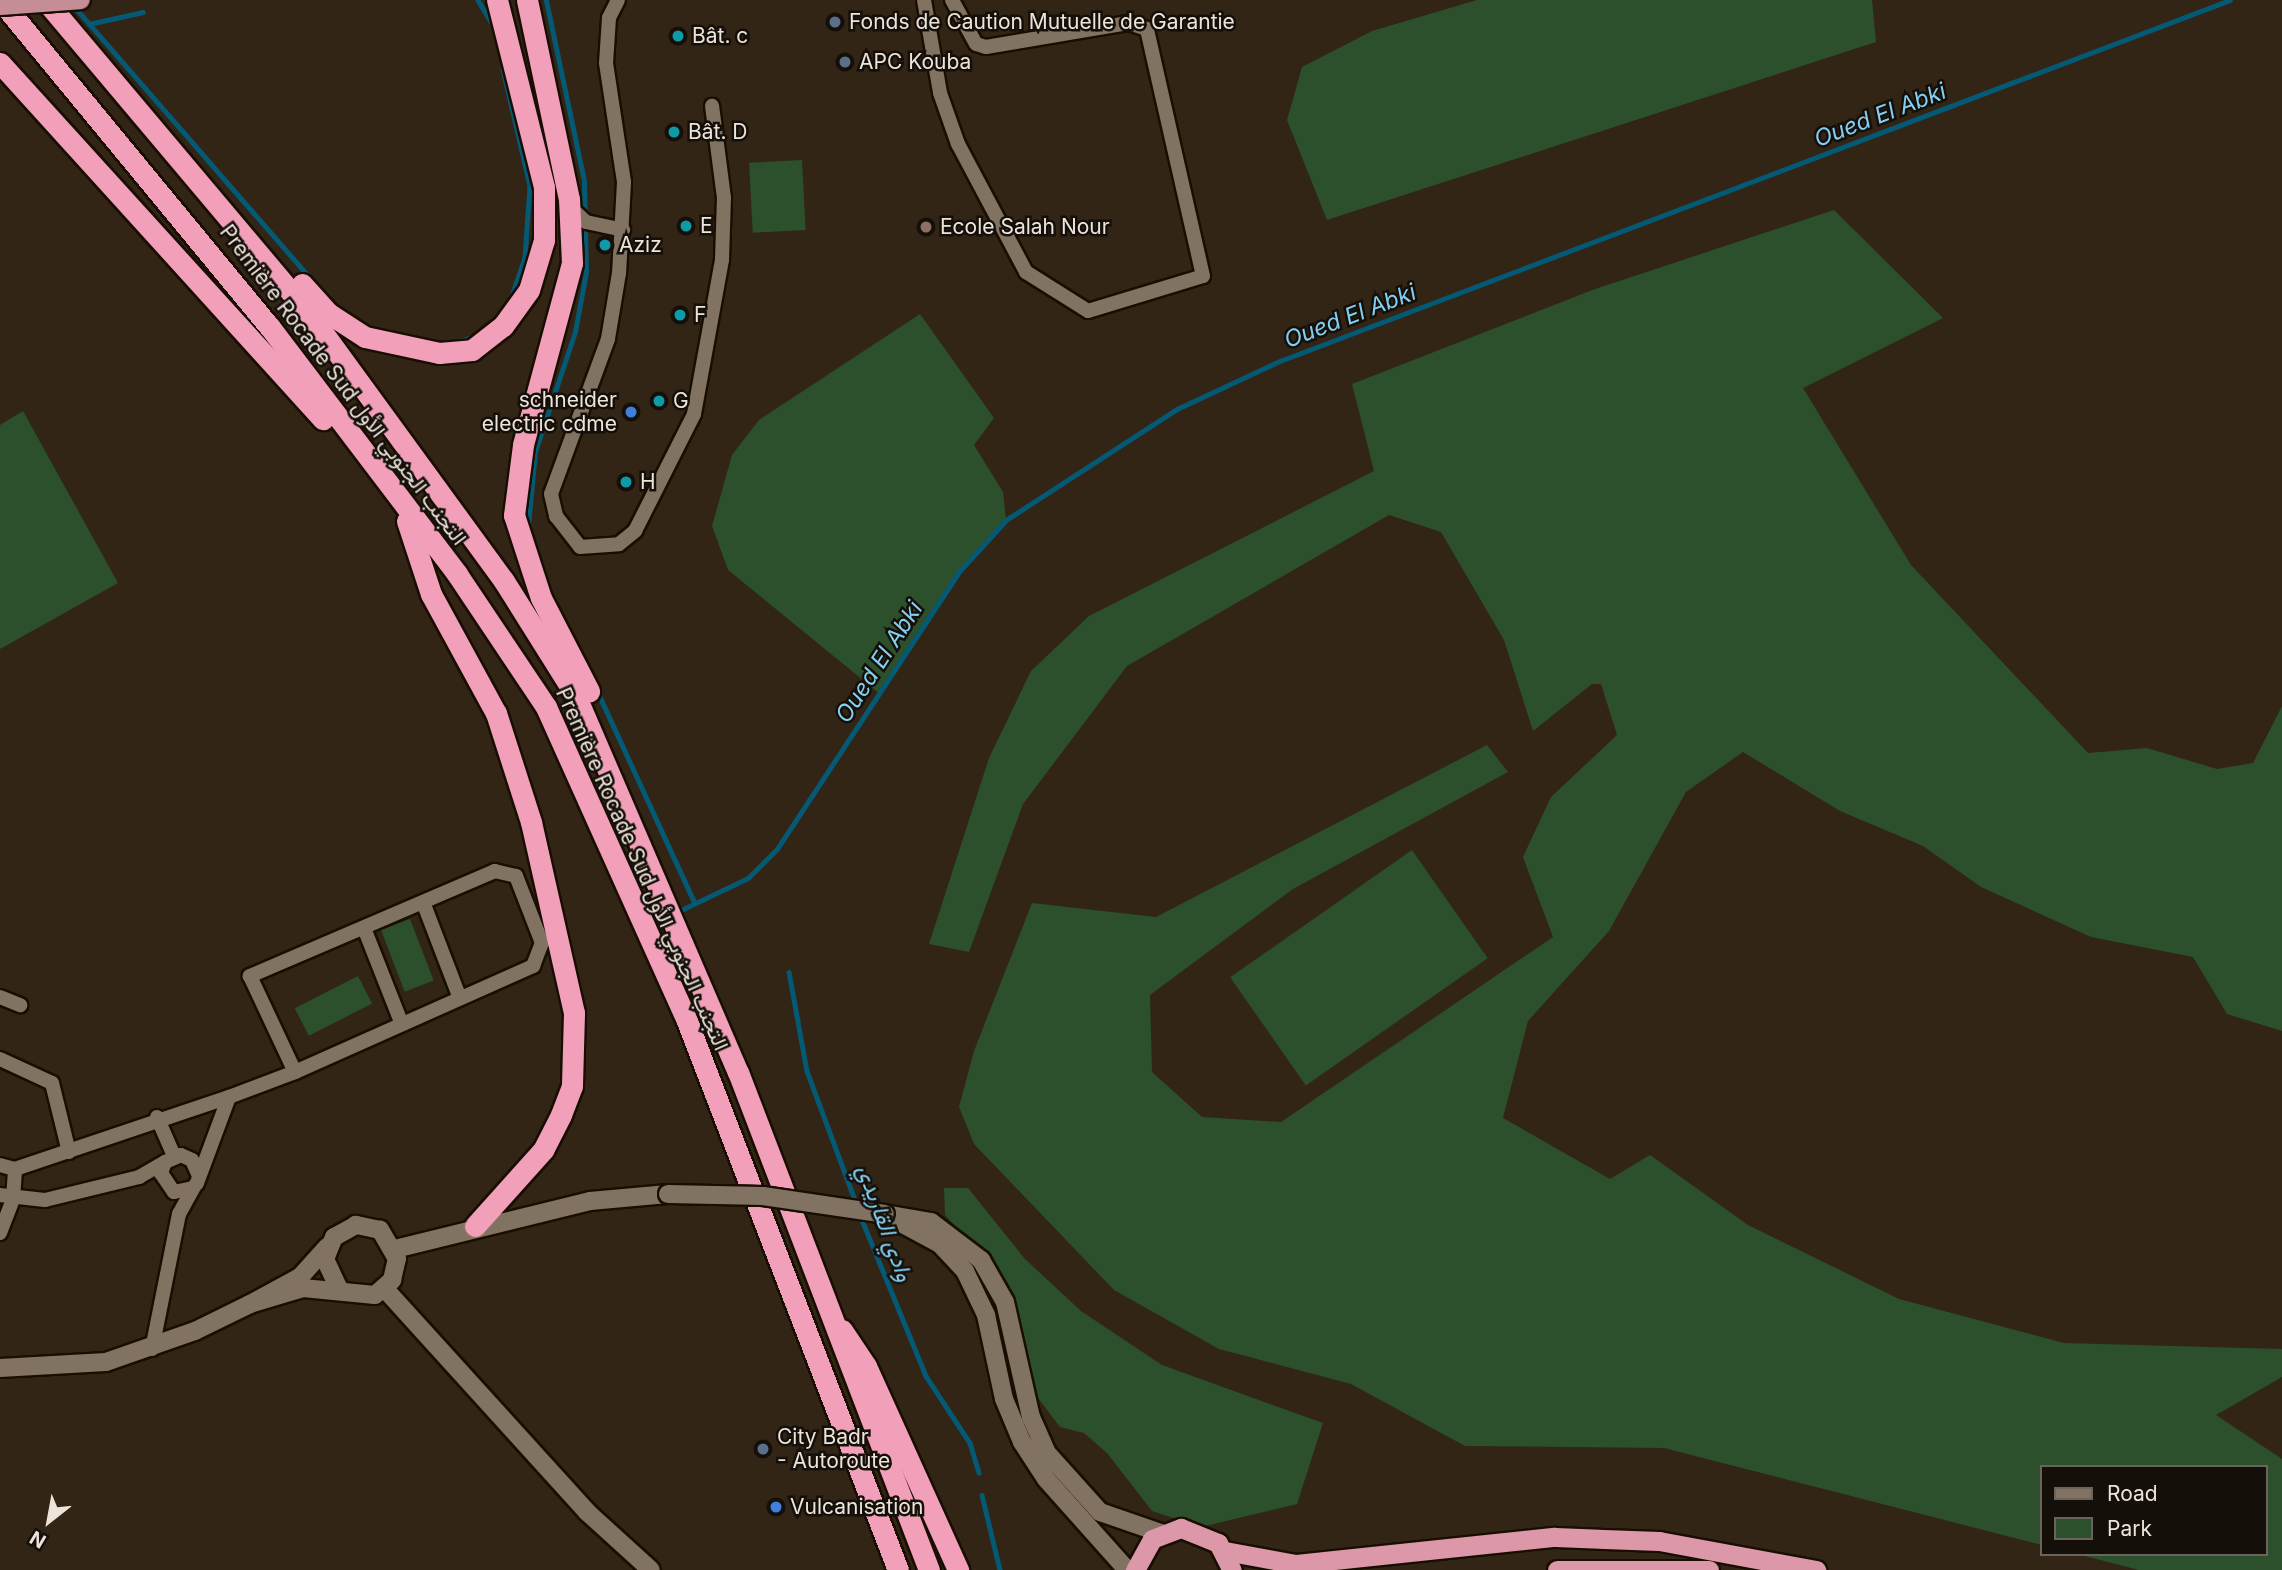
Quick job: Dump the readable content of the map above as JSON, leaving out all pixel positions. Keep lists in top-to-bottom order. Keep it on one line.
{"streets":{"highway":["Première Rocade Sud التجنب الجنوبي الأول"]},"water":["Oued El Abki","وادي القاريدي"],"places":["Fonds de Caution Mutuelle de Garantie","Bât. c","APC Kouba","Bât. D","E","Ecole Salah Nour","Aziz","F","G","schneider electric cdme","H","City Badr - Autoroute","Vulcanisation"],"legend":["Road","Park"],"north":"bottom left"}
